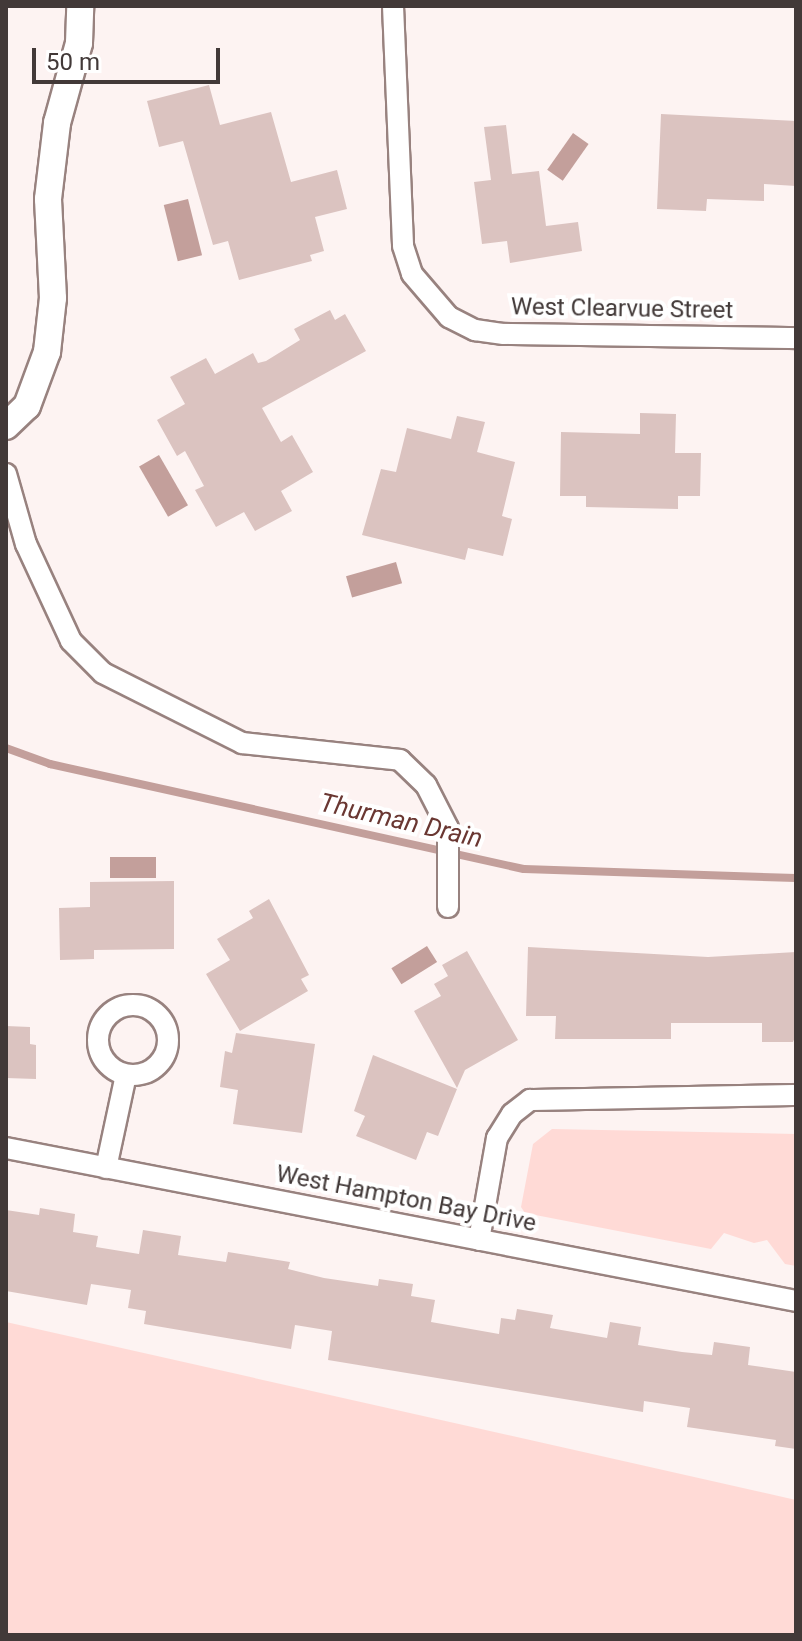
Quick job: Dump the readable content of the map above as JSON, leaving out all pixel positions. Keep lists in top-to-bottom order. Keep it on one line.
{"streets":{"street":["West Clearvue Street","West Hampton Bay Drive"]},"water":["Thurman Drain"],"scale_bar":"50 m"}
